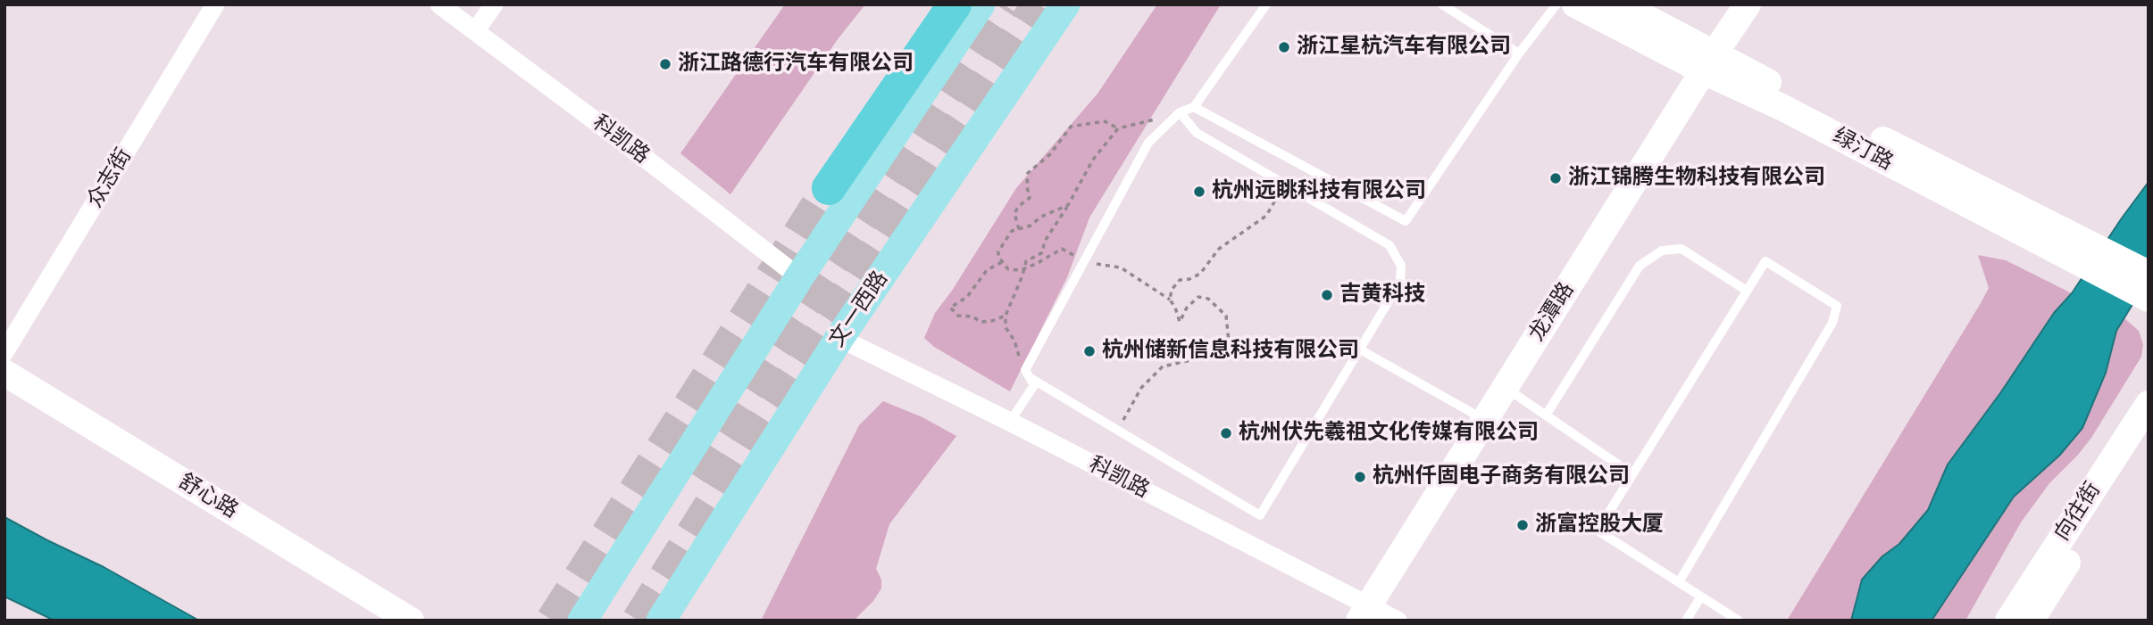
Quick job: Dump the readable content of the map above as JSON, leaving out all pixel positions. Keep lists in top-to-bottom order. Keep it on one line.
{"streets":{"main road":["文一西路"],"street":["科凯路","绿汀路","众志街","龙潭路","舒心路","向往街"]},"crossings":[["科凯路","文一西路"],["科凯路","龙潭路"],["绿汀路","龙潭路"]],"places":["浙江星杭汽车有限公司","浙江路德行汽车有限公司","浙江锦腾生物科技有限公司","杭州远眺科技有限公司","吉黄科技","杭州储新信息科技有限公司","杭州伏先羲祖文化传媒有限公司","杭州仟固电子商务有限公司","浙富控股大厦"]}
